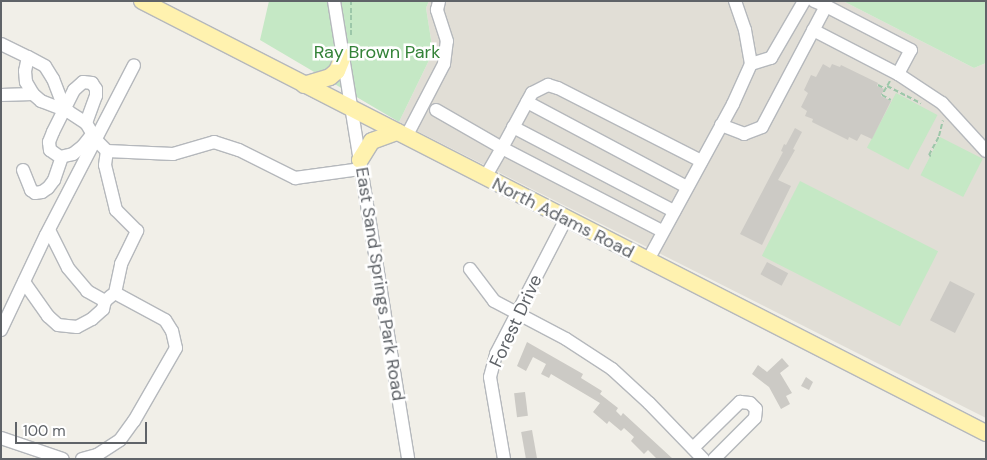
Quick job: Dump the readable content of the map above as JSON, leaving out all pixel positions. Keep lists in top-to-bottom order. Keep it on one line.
{"streets":{"main road":["North Adams Road"],"street":["East Sand Springs Park Road","Forest Drive"]},"crossings":[["North Adams Road","East Sand Springs Park Road"],["North Adams Road","Forest Drive"]],"parks":["Ray Brown Park"],"scale_bar":"100 m"}
